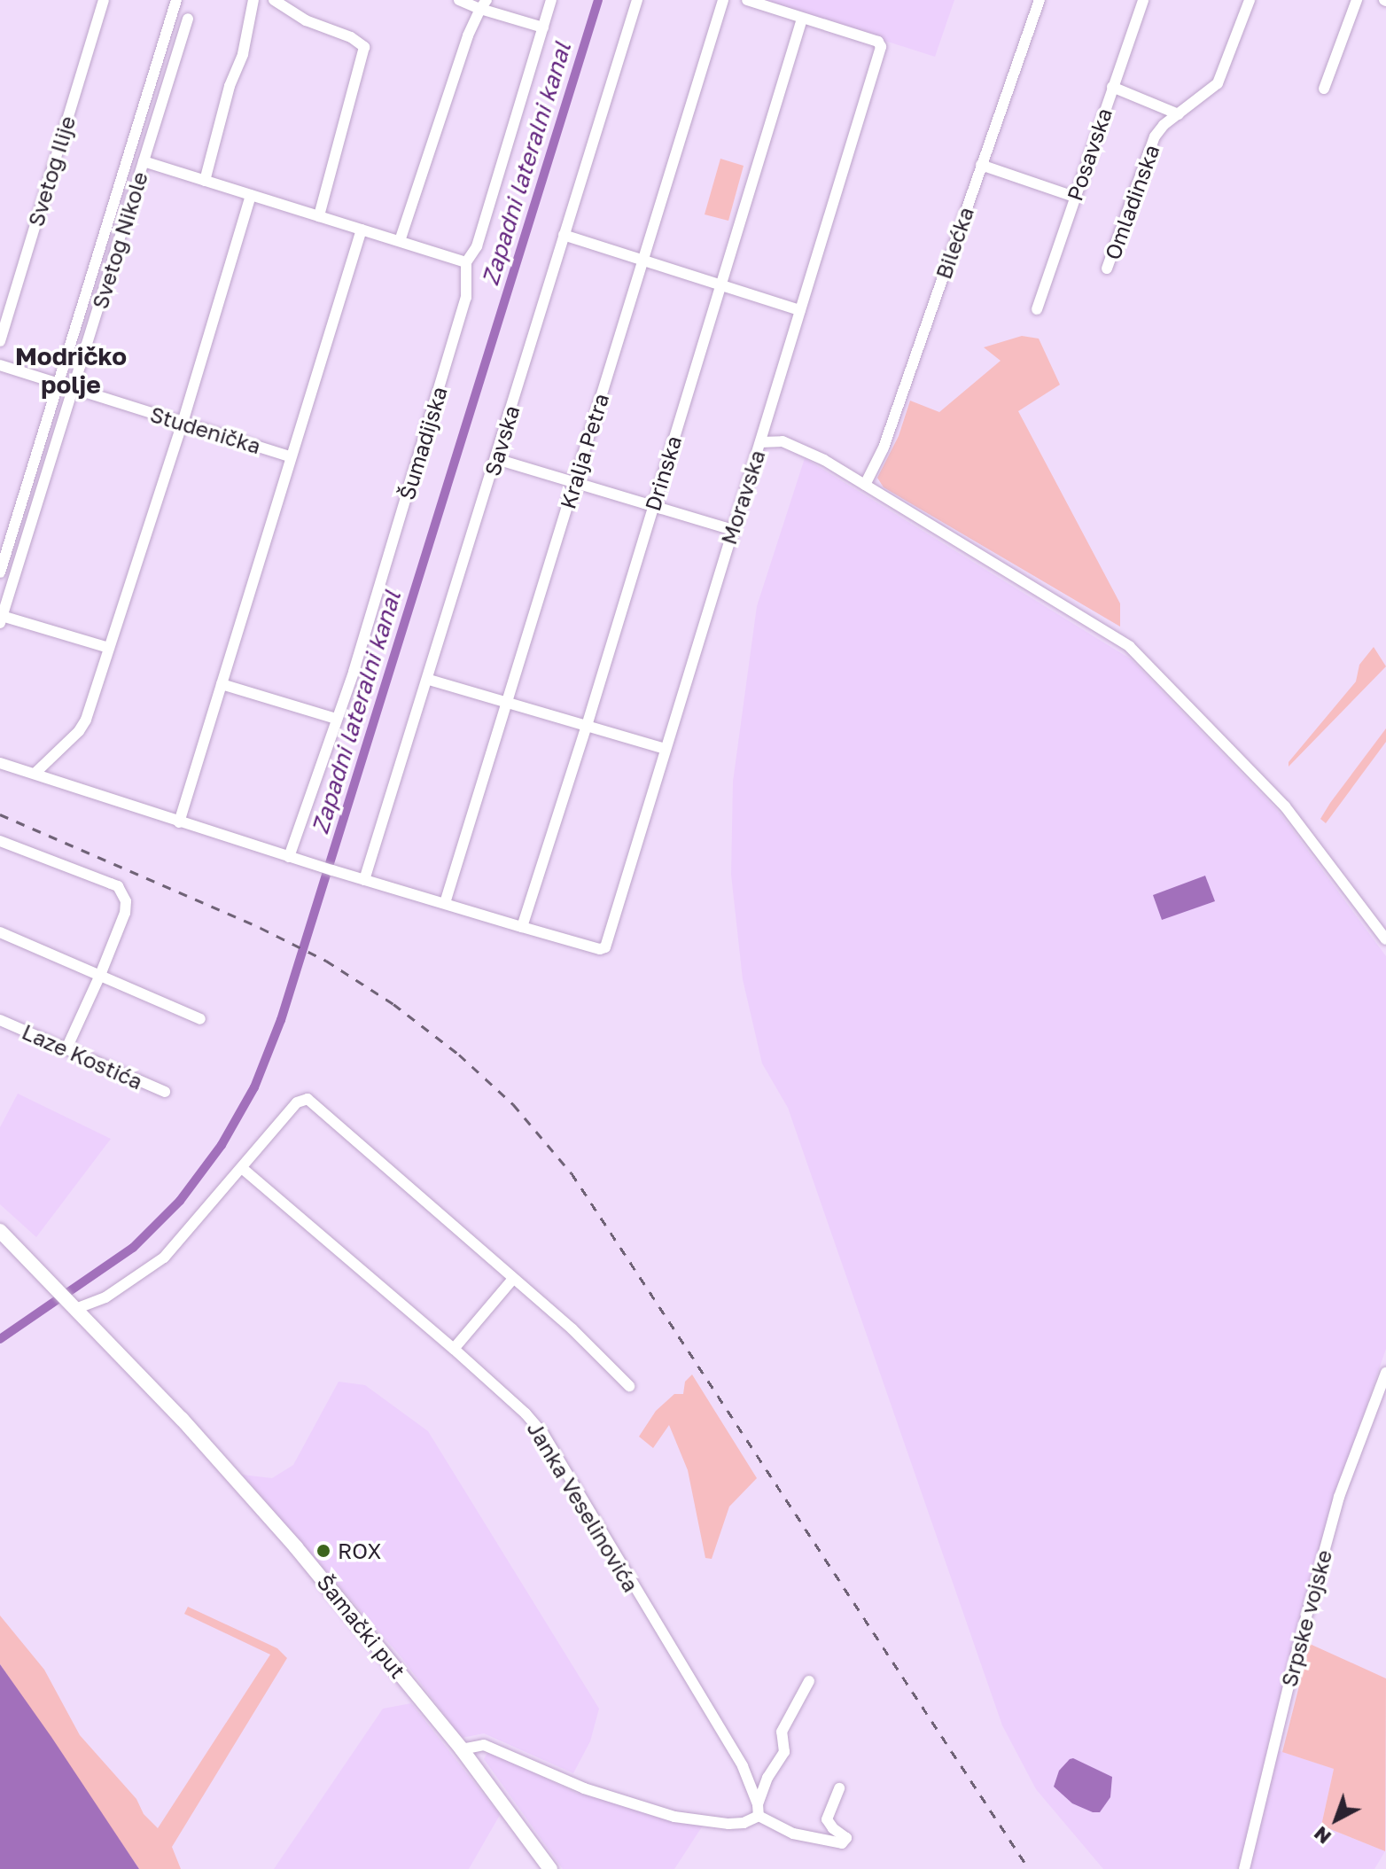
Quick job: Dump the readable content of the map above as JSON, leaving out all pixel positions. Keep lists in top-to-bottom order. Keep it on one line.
{"streets":{"main road":["Šamački put"],"street":["Posavska","Svetog Ilije","Omladinska","Svetog Nikole","Bilećka","Studenička","Savska","Šumadijska","Kralja Petra","Drinska","Moravska","Laze Kostića","Janka Veselinovića","Srpske vojske"]},"crossings":[["Svetog Nikole","Studenička"],["Drinska","Moravska"]],"districts":["Modričko polje"],"water":["Zapadni lateralni kanal"],"places":["ROX"],"north":"bottom left"}
